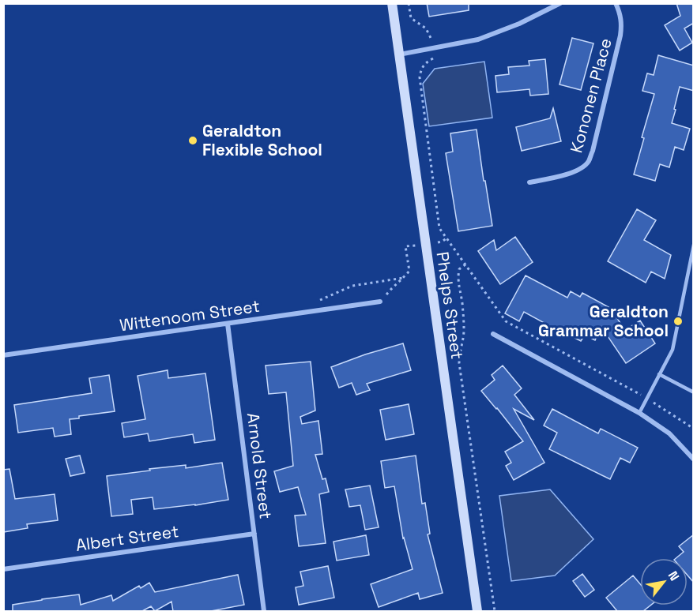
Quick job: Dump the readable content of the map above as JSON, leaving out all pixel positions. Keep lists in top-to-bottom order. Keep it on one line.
{"streets":{"main road":["Phelps Street"],"street":["Kononen Place","Wittenoom Street","Arnold Street","Albert Street"]},"crossings":[["Wittenoom Street","Arnold Street"],["Arnold Street","Albert Street"]],"places":["Geraldton Flexible School","Geraldton Grammar School"],"north":"top right"}
